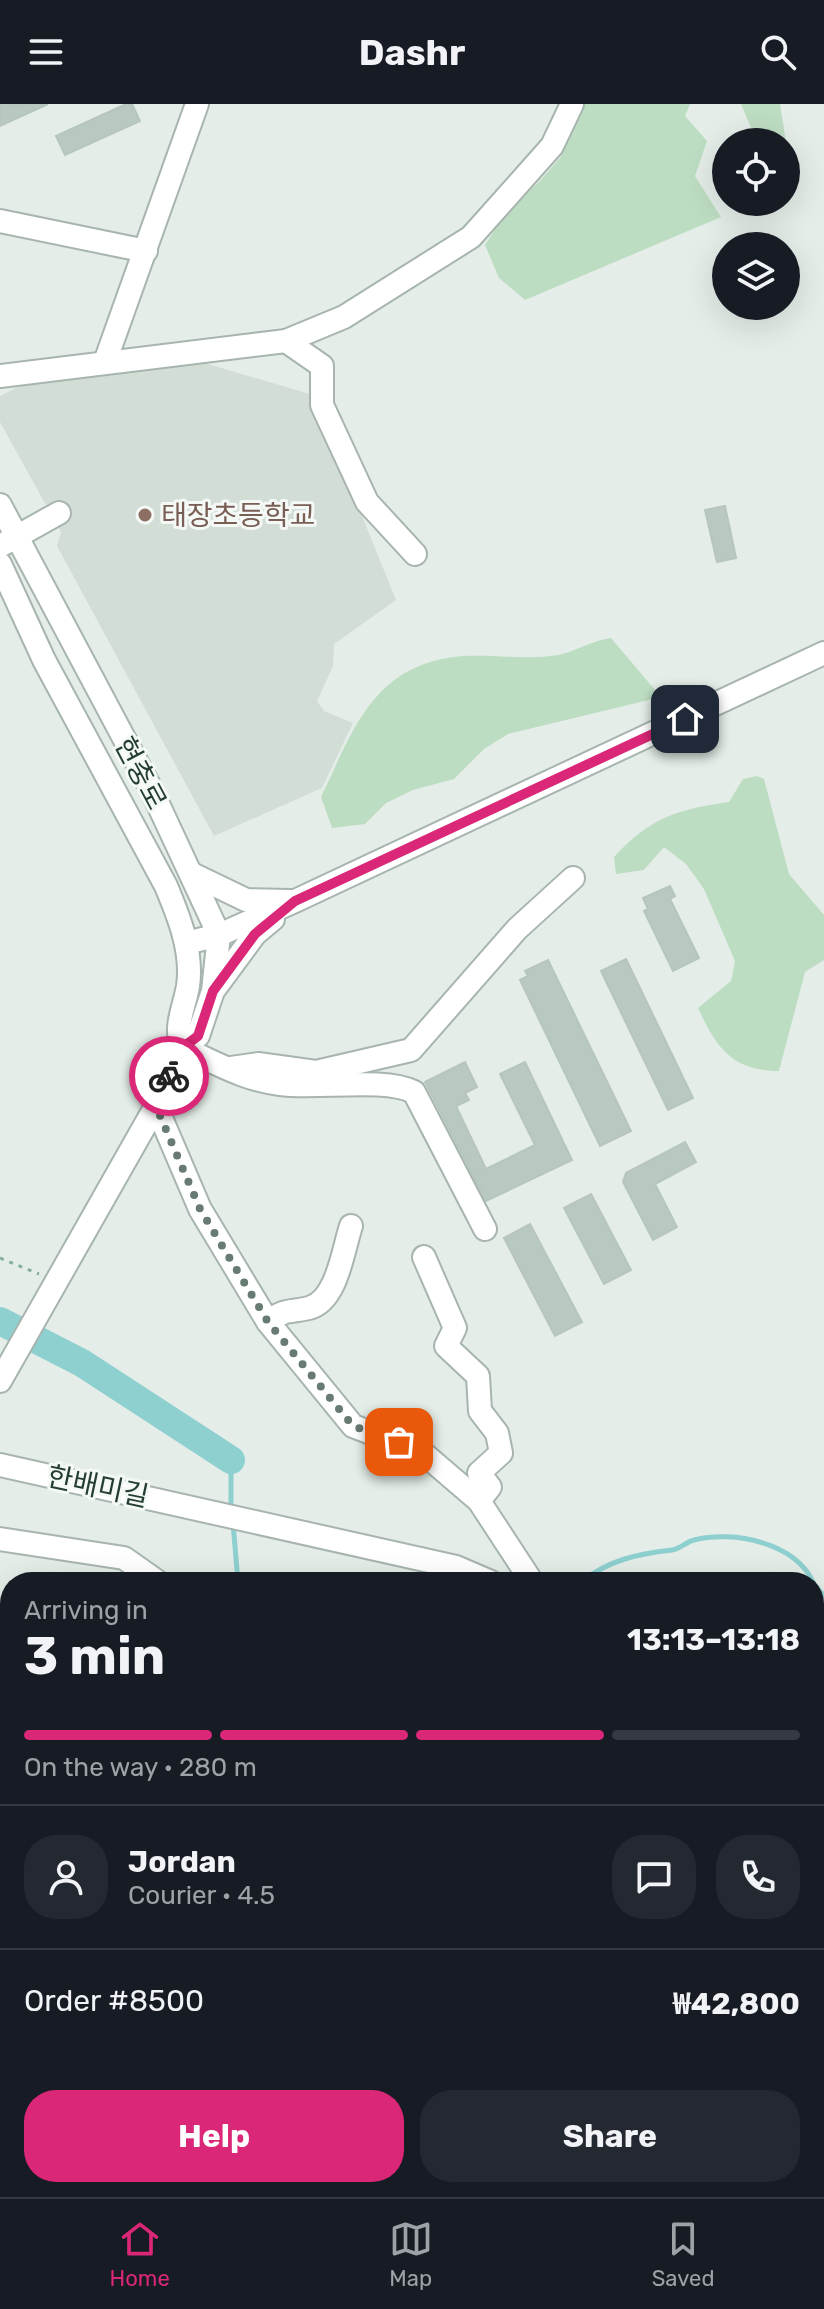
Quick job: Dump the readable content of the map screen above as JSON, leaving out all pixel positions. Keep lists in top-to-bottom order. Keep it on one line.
{"streets":{"street":["현충로","한배미길"]},"places":["태장초등학교"],"page":{"header":"Dashr","heading":["3 min","Arriving in","13:13–13:18"],"panel":["Jordan","Courier · 4.5","Order #8500","₩42,800"],"bar":"On the way · 280 m","buttons":["Help","Share"],"tabs":["Home","Map","Saved"]}}
